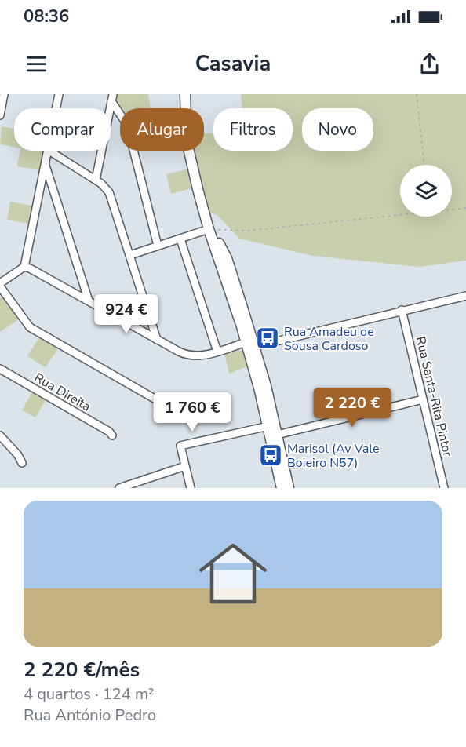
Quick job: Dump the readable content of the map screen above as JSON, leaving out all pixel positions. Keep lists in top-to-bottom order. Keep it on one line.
{"streets":{"street":["Rua Direita","Rua Santa-Rita Pintor"]},"places":{"bus stop":["Rua Amadeu de Sousa Cardoso","Marisol (Av Vale Boieiro N57)"]},"page":{"status":"08:36","header":"Casavia","chip":["Comprar","Alugar","Filtros","Novo"],"price":["924 €","2 220 €","1 760 €"],"list":[{"name":"2 220 €/mês","note":"4 quartos · 124 m² · Rua António Pedro"}]}}
